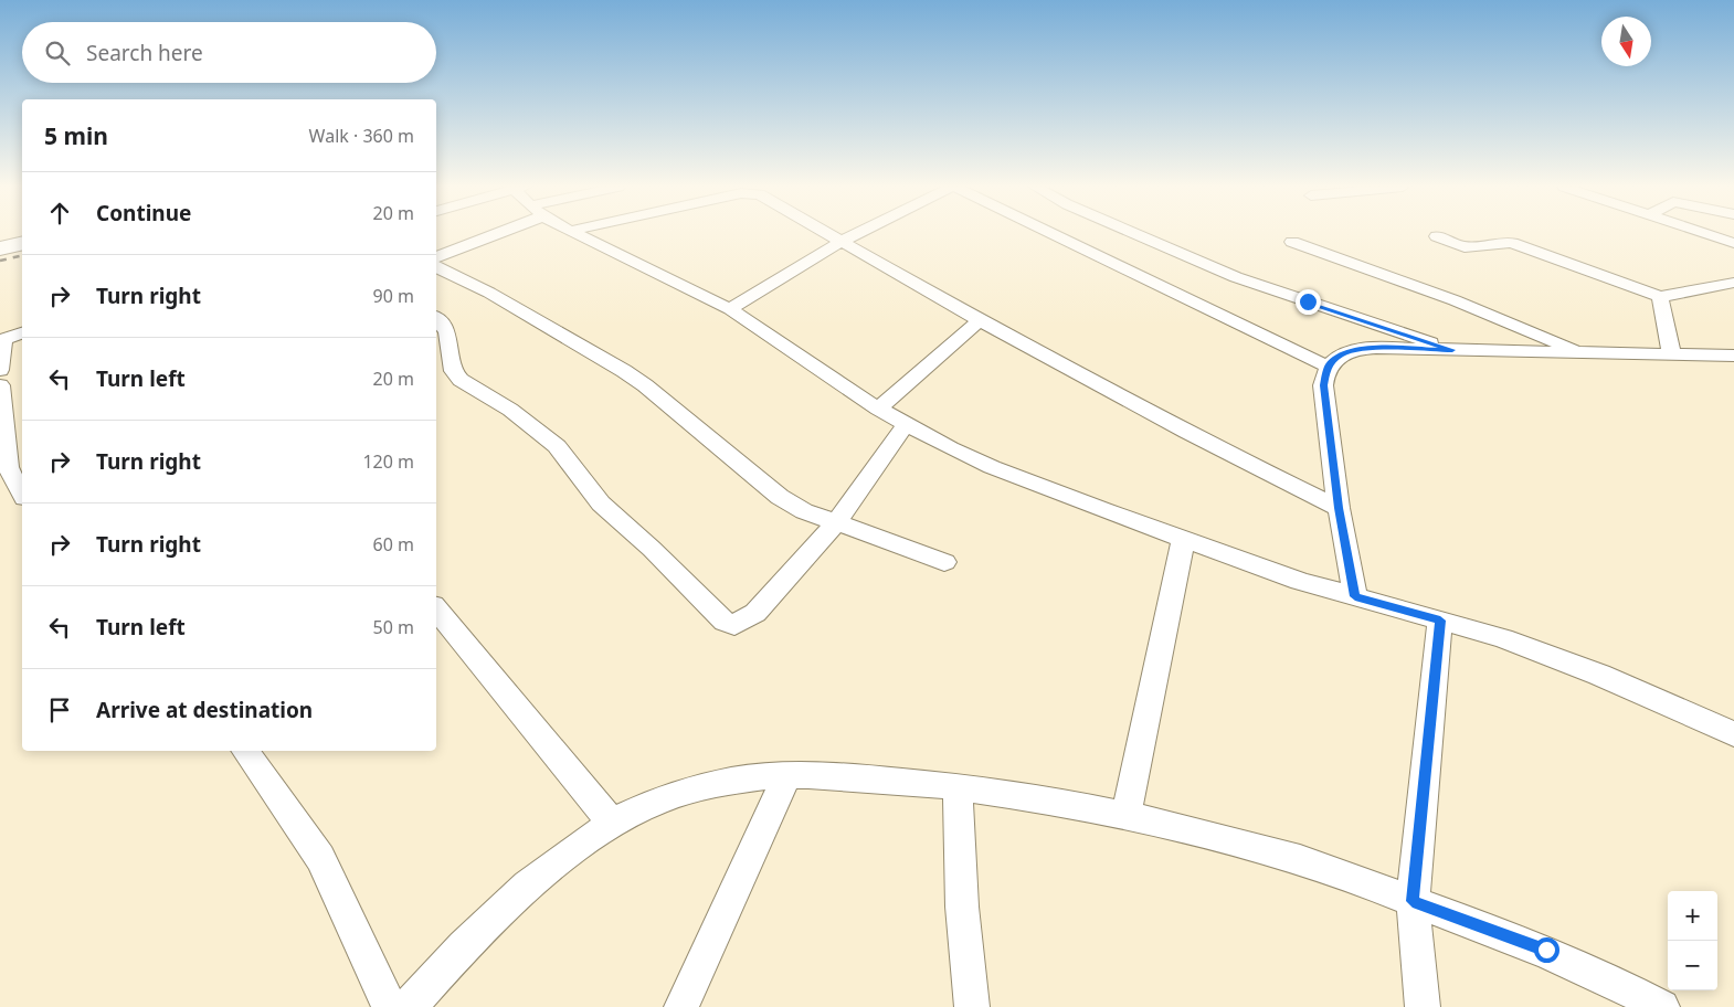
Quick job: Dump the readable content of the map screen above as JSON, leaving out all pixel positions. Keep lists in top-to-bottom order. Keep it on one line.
{"north":"bottom","page":{"search":"Search here","heading":["5 min","Walk · 360 m"],"list":[["Continue","20 m"],["Turn right","90 m"],["Turn left","20 m"],["Turn right","120 m"],["Turn right","60 m"],["Turn left","50 m"],"Arrive at destination"],"map_buttons":["+","−"]}}
